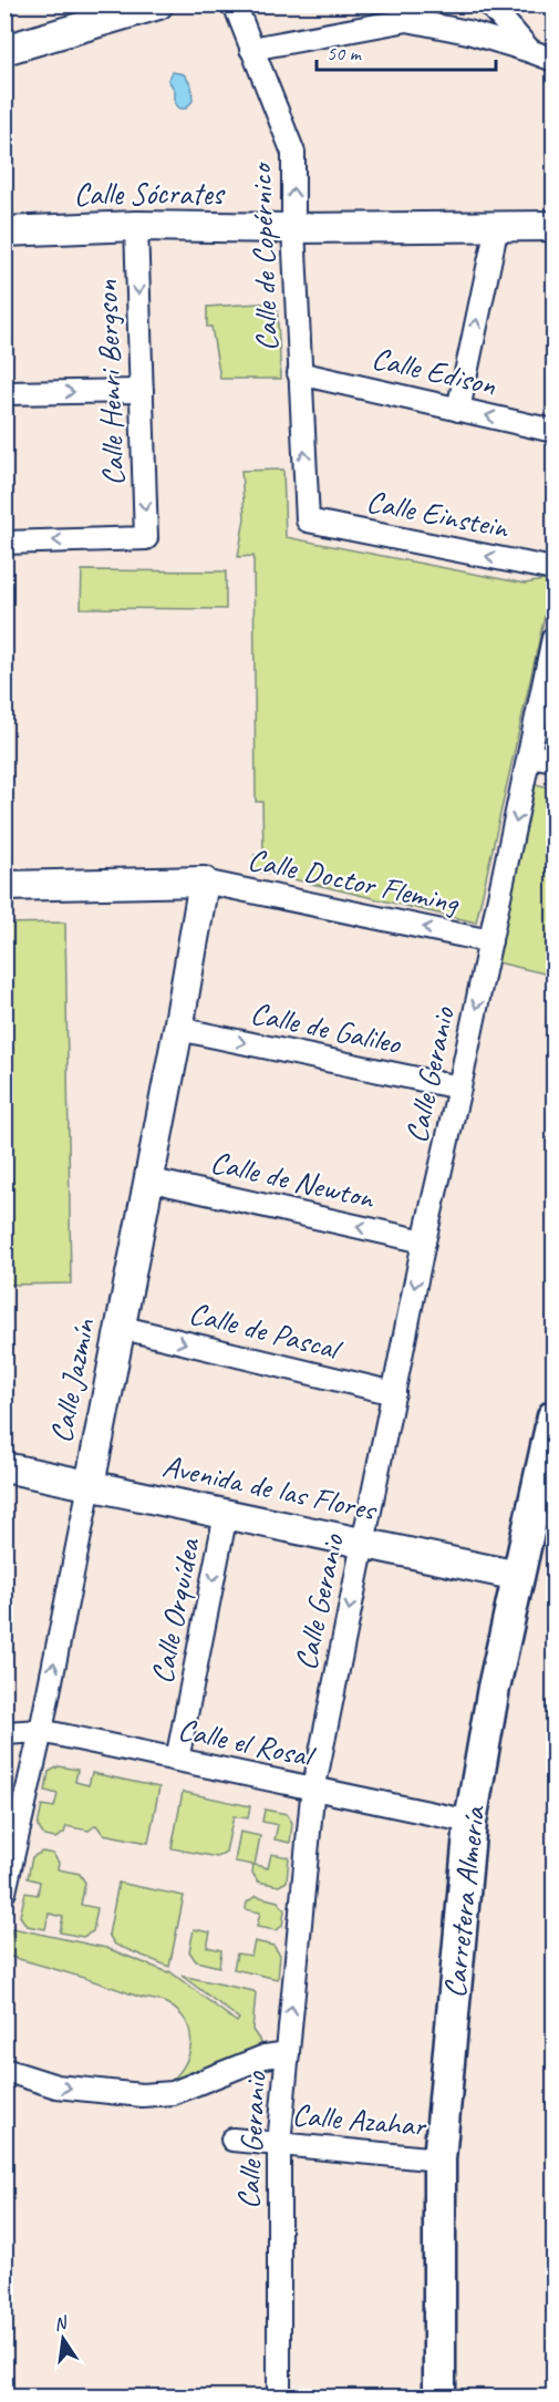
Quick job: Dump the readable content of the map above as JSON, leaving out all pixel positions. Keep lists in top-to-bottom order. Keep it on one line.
{"streets":{"main road":["Carretera Almería"],"street":["Calle Sócrates","Calle de Copérnico","Calle Edison","Calle Henri Bergson","Calle Einstein","Calle Doctor Fleming","Calle de Galileo","Calle Geranio","Calle de Newton","Calle de Pascal","Calle Jazmín","Avenida de las Flores","Calle Orquídea","Calle el Rosal","Calle Azahar"]},"crossings":[["Calle Sócrates","Calle de Copérnico"],["Calle Sócrates","Calle Henri Bergson"],["Calle de Copérnico","Calle Edison"],["Calle de Copérnico","Calle Einstein"],["Calle Doctor Fleming","Calle Geranio"],["Calle Doctor Fleming","Calle Jazmín"],["Calle de Galileo","Calle Geranio"],["Calle de Galileo","Calle Jazmín"],["Calle Geranio","Calle de Newton"],["Calle Geranio","Calle de Pascal"],["Calle Geranio","Avenida de las Flores"],["Calle Geranio","Calle el Rosal"],["Calle Geranio","Calle Azahar"],["Calle de Newton","Calle Jazmín"],["Calle de Pascal","Calle Jazmín"],["Calle Jazmín","Avenida de las Flores"],["Calle Jazmín","Calle el Rosal"],["Avenida de las Flores","Calle Orquídea"],["Avenida de las Flores","Carretera Almería"],["Calle Orquídea","Calle el Rosal"],["Calle el Rosal","Carretera Almería"],["Carretera Almería","Calle Azahar"]],"one_way":["Calle de Copérnico","Calle Edison","Calle Einstein","Calle Doctor Fleming","Calle de Galileo","Calle de Newton","Calle de Pascal","Calle Orquídea"],"scale_bar":"50 m","north":"top"}
